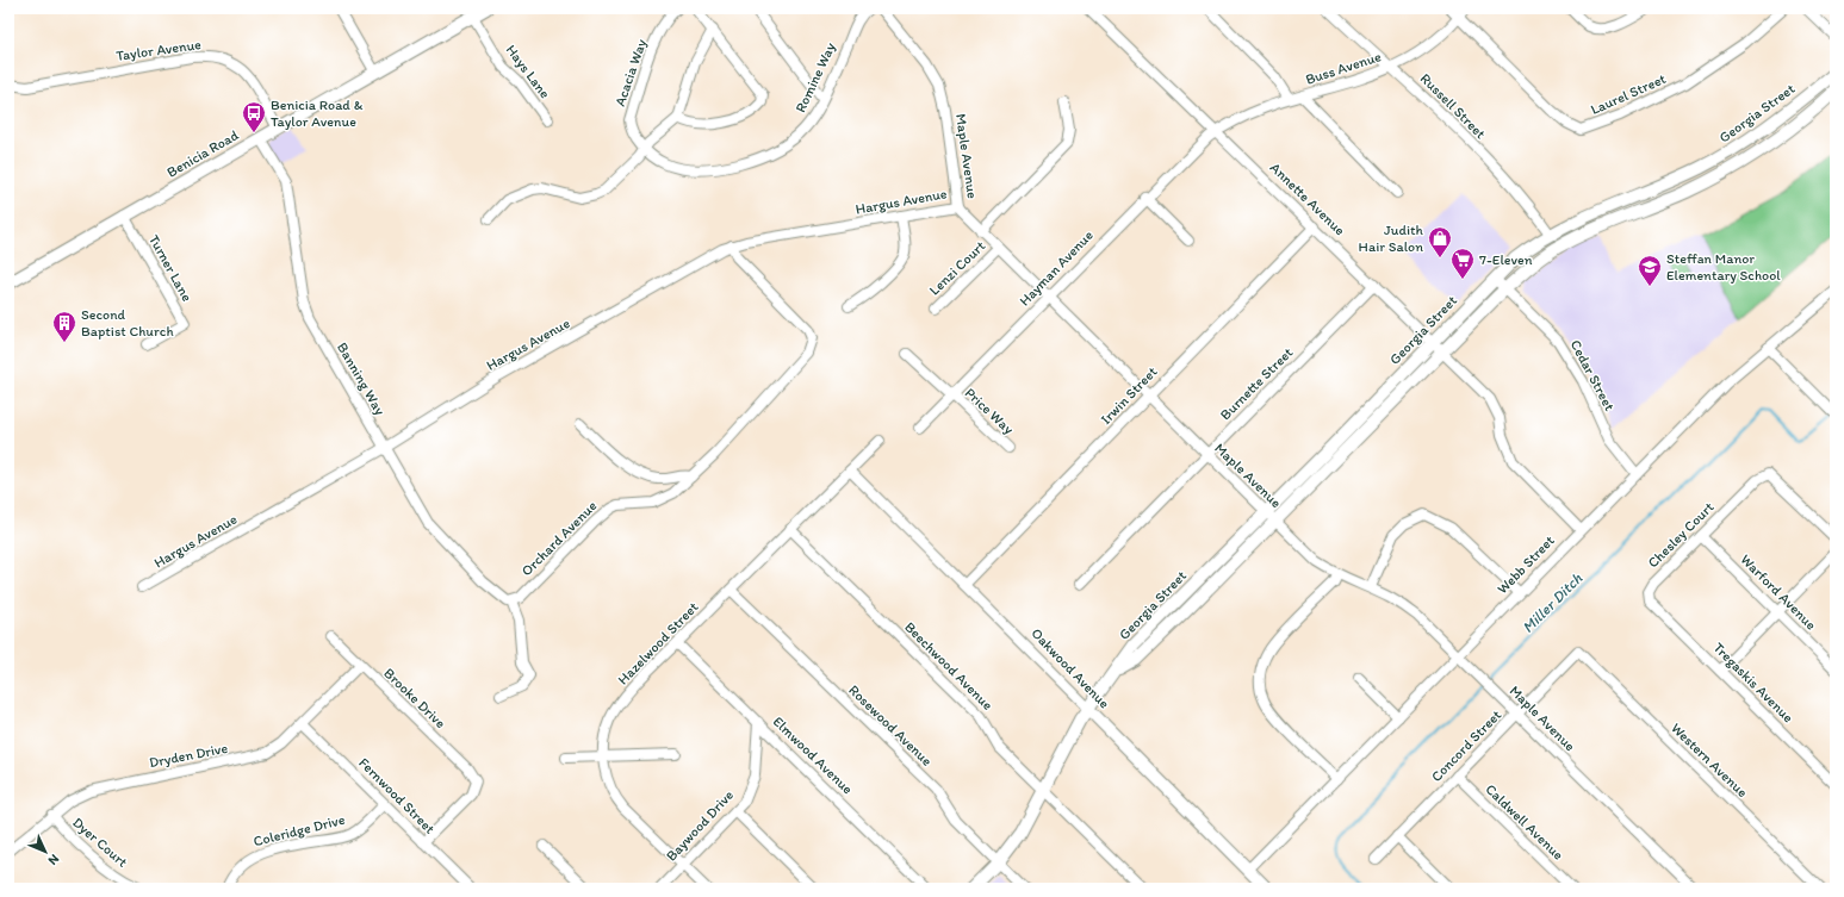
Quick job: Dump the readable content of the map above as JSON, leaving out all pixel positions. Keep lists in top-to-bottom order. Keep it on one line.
{"streets":{"main road":["Georgia Street","Benicia Road","Oakwood Avenue"],"street":["Taylor Avenue","Buss Avenue","Hays Lane","Acacia Way","Romine Way","Laurel Street","Russell Street","Maple Avenue","Annette Avenue","Hargus Avenue","Turner Lane","Lenzi Court","Hayman Avenue","Cedar Street","Banning Way","Burnette Street","Irwin Street","Price Way","Chesley Court","Orchard Avenue","Webb Street","Warford Avenue","Hazelwood Street","Beechwood Avenue","Tregaskis Avenue","Brooke Drive","Rosewood Avenue","Concord Street","Dryden Drive","Elmwood Avenue","Western Avenue","Fernwood Street","Caldwell Avenue","Baywood Drive","Coleridge Drive","Dyer Court"]},"crossings":[["Taylor Avenue","Benicia Road"],["Buss Avenue","Laurel Street"],["Buss Avenue","Russell Street"],["Buss Avenue","Annette Avenue"],["Buss Avenue","Hayman Avenue"],["Hays Lane","Benicia Road"],["Acacia Way","Romine Way"],["Russell Street","Georgia Street"],["Georgia Street","Maple Avenue"],["Georgia Street","Annette Avenue"],["Georgia Street","Cedar Street"],["Georgia Street","Beechwood Avenue"],["Georgia Street","Oakwood Avenue"],["Georgia Street","Rosewood Avenue"],["Benicia Road","Turner Lane"],["Benicia Road","Banning Way"],["Maple Avenue","Hargus Avenue"],["Maple Avenue","Lenzi Court"],["Maple Avenue","Hayman Avenue"],["Maple Avenue","Burnette Street"],["Maple Avenue","Irwin Street"],["Maple Avenue","Webb Street"],["Maple Avenue","Concord Street"],["Annette Avenue","Hayman Avenue"],["Annette Avenue","Burnette Street"],["Annette Avenue","Irwin Street"],["Annette Avenue","Webb Street"],["Hargus Avenue","Banning Way"],["Hargus Avenue","Orchard Avenue"],["Hayman Avenue","Price Way"],["Cedar Street","Webb Street"],["Banning Way","Orchard Avenue"],["Irwin Street","Oakwood Avenue"],["Chesley Court","Warford Avenue"],["Chesley Court","Tregaskis Avenue"],["Webb Street","Oakwood Avenue"],["Hazelwood Street","Beechwood Avenue"],["Hazelwood Street","Oakwood Avenue"],["Hazelwood Street","Rosewood Avenue"],["Hazelwood Street","Elmwood Avenue"],["Hazelwood Street","Baywood Drive"],["Brooke Drive","Dryden Drive"],["Brooke Drive","Fernwood Street"],["Concord Street","Western Avenue"],["Concord Street","Caldwell Avenue"],["Dryden Drive","Fernwood Street"],["Dryden Drive","Dyer Court"],["Elmwood Avenue","Baywood Drive"],["Fernwood Street","Coleridge Drive"]],"water":["Miller Ditch"],"places":{"bus stop":["Benicia Road & Taylor Avenue"],"shop":["Judith Hair Salon"],"supermarket":["7-Eleven"],"school or university":["Steffan Manor Elementary School"],"building":["Second Baptist Church"]},"north":"bottom right"}
